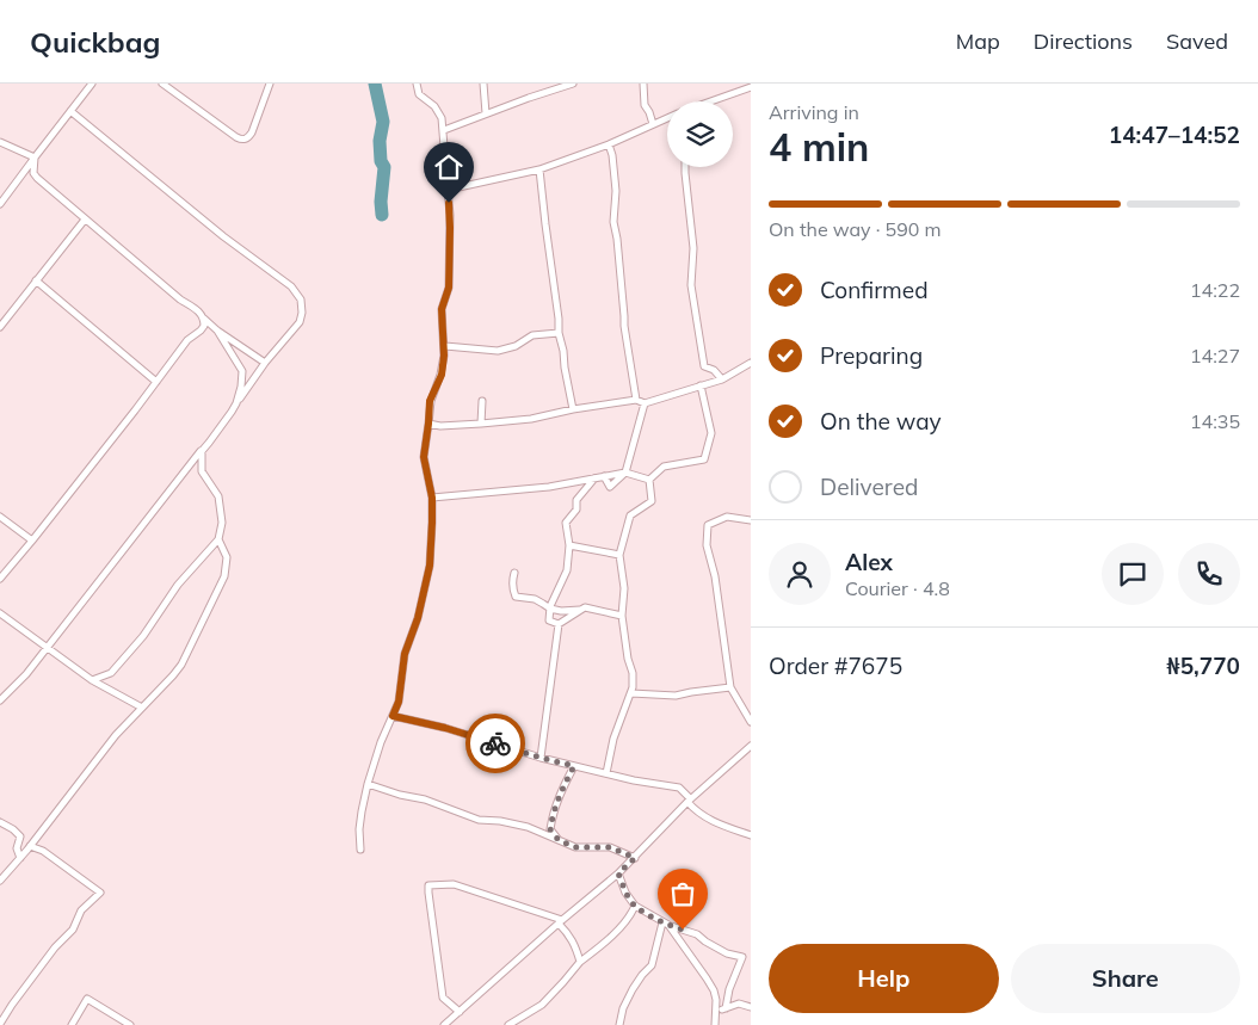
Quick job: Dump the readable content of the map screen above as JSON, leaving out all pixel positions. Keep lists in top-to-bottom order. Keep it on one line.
{"page":{"header":"Quickbag","nav":["Map","Directions","Saved"],"heading":["4 min","Arriving in","14:47–14:52"],"panel":["Alex","Courier · 4.8","Order #7675","₦5,770"],"bar":"On the way · 590 m","list":[["Confirmed","14:22"],["Preparing","14:27"],["On the way","14:35"],"Delivered"],"buttons":["Help","Share"]}}
